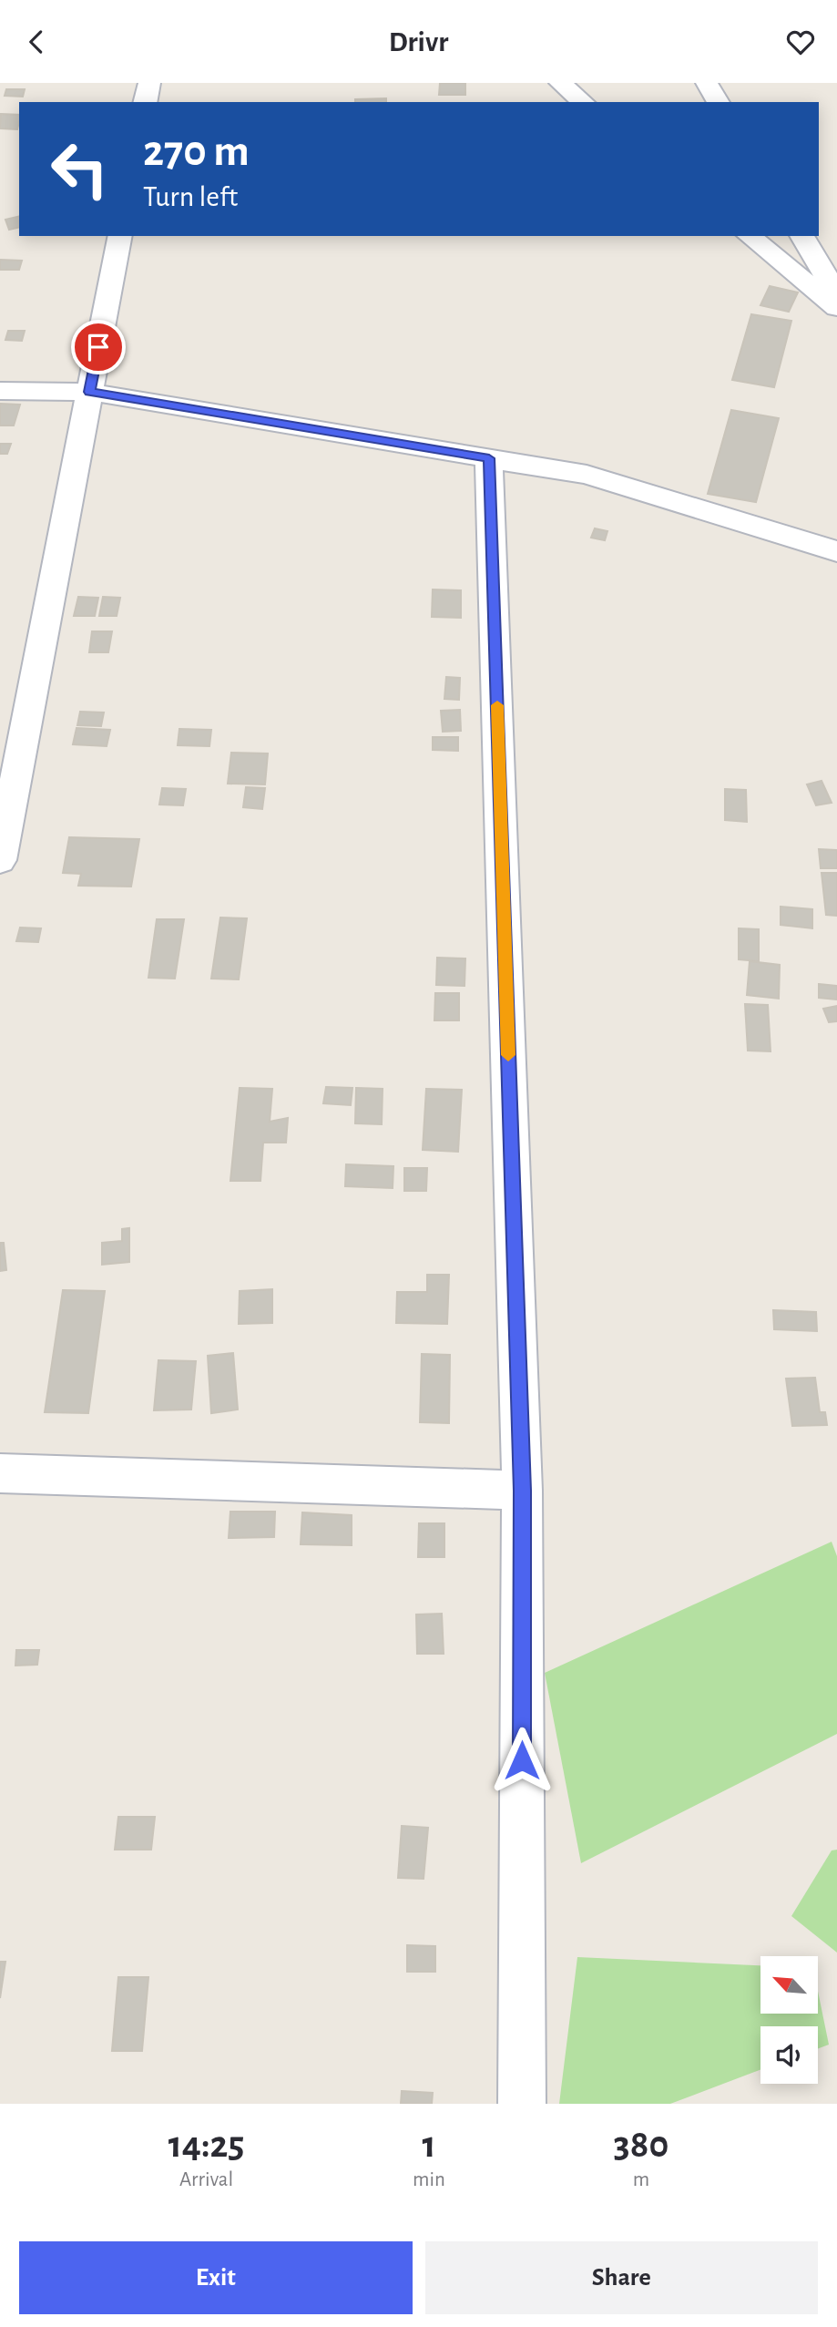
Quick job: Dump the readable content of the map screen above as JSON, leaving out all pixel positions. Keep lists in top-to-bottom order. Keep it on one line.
{"north":"top left","page":{"header":"Drivr","turn":["270 m","Turn left"],"eta":["14:25","Arrival","1","min","380","m"],"buttons":["Exit","Share"]}}
